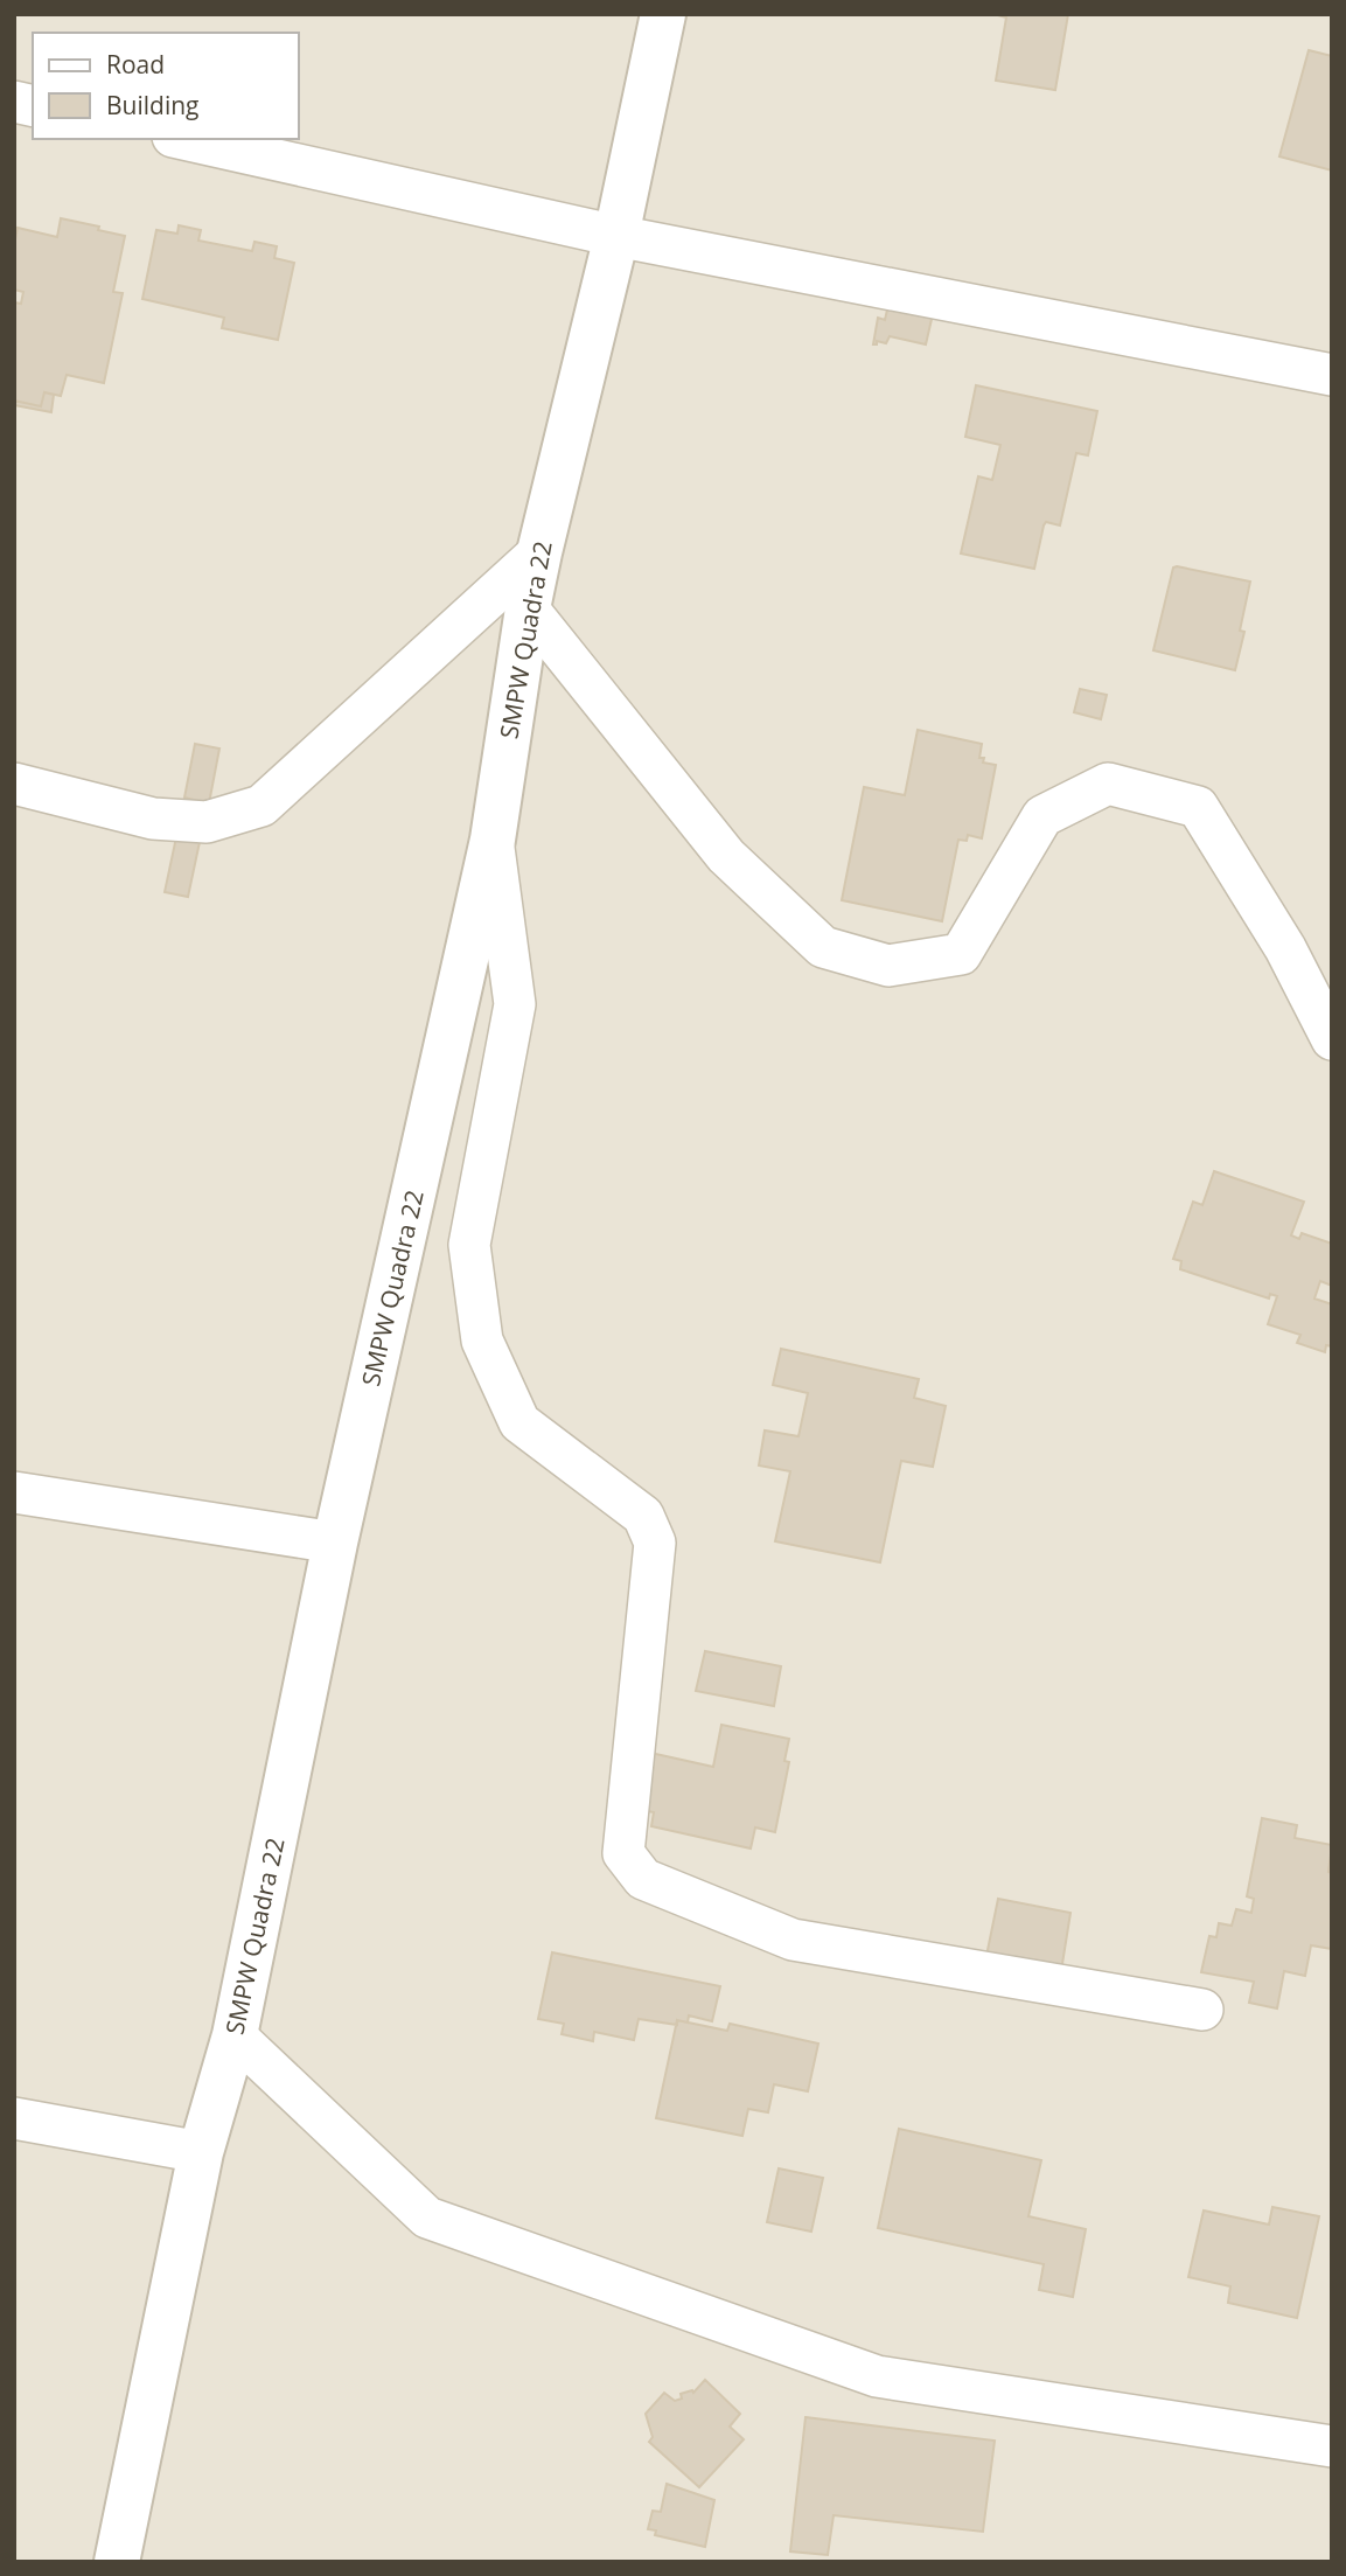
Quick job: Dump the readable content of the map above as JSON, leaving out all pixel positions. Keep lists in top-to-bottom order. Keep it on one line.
{"streets":{"street":["SMPW Quadra 22"]},"legend":["Road","Building"]}
